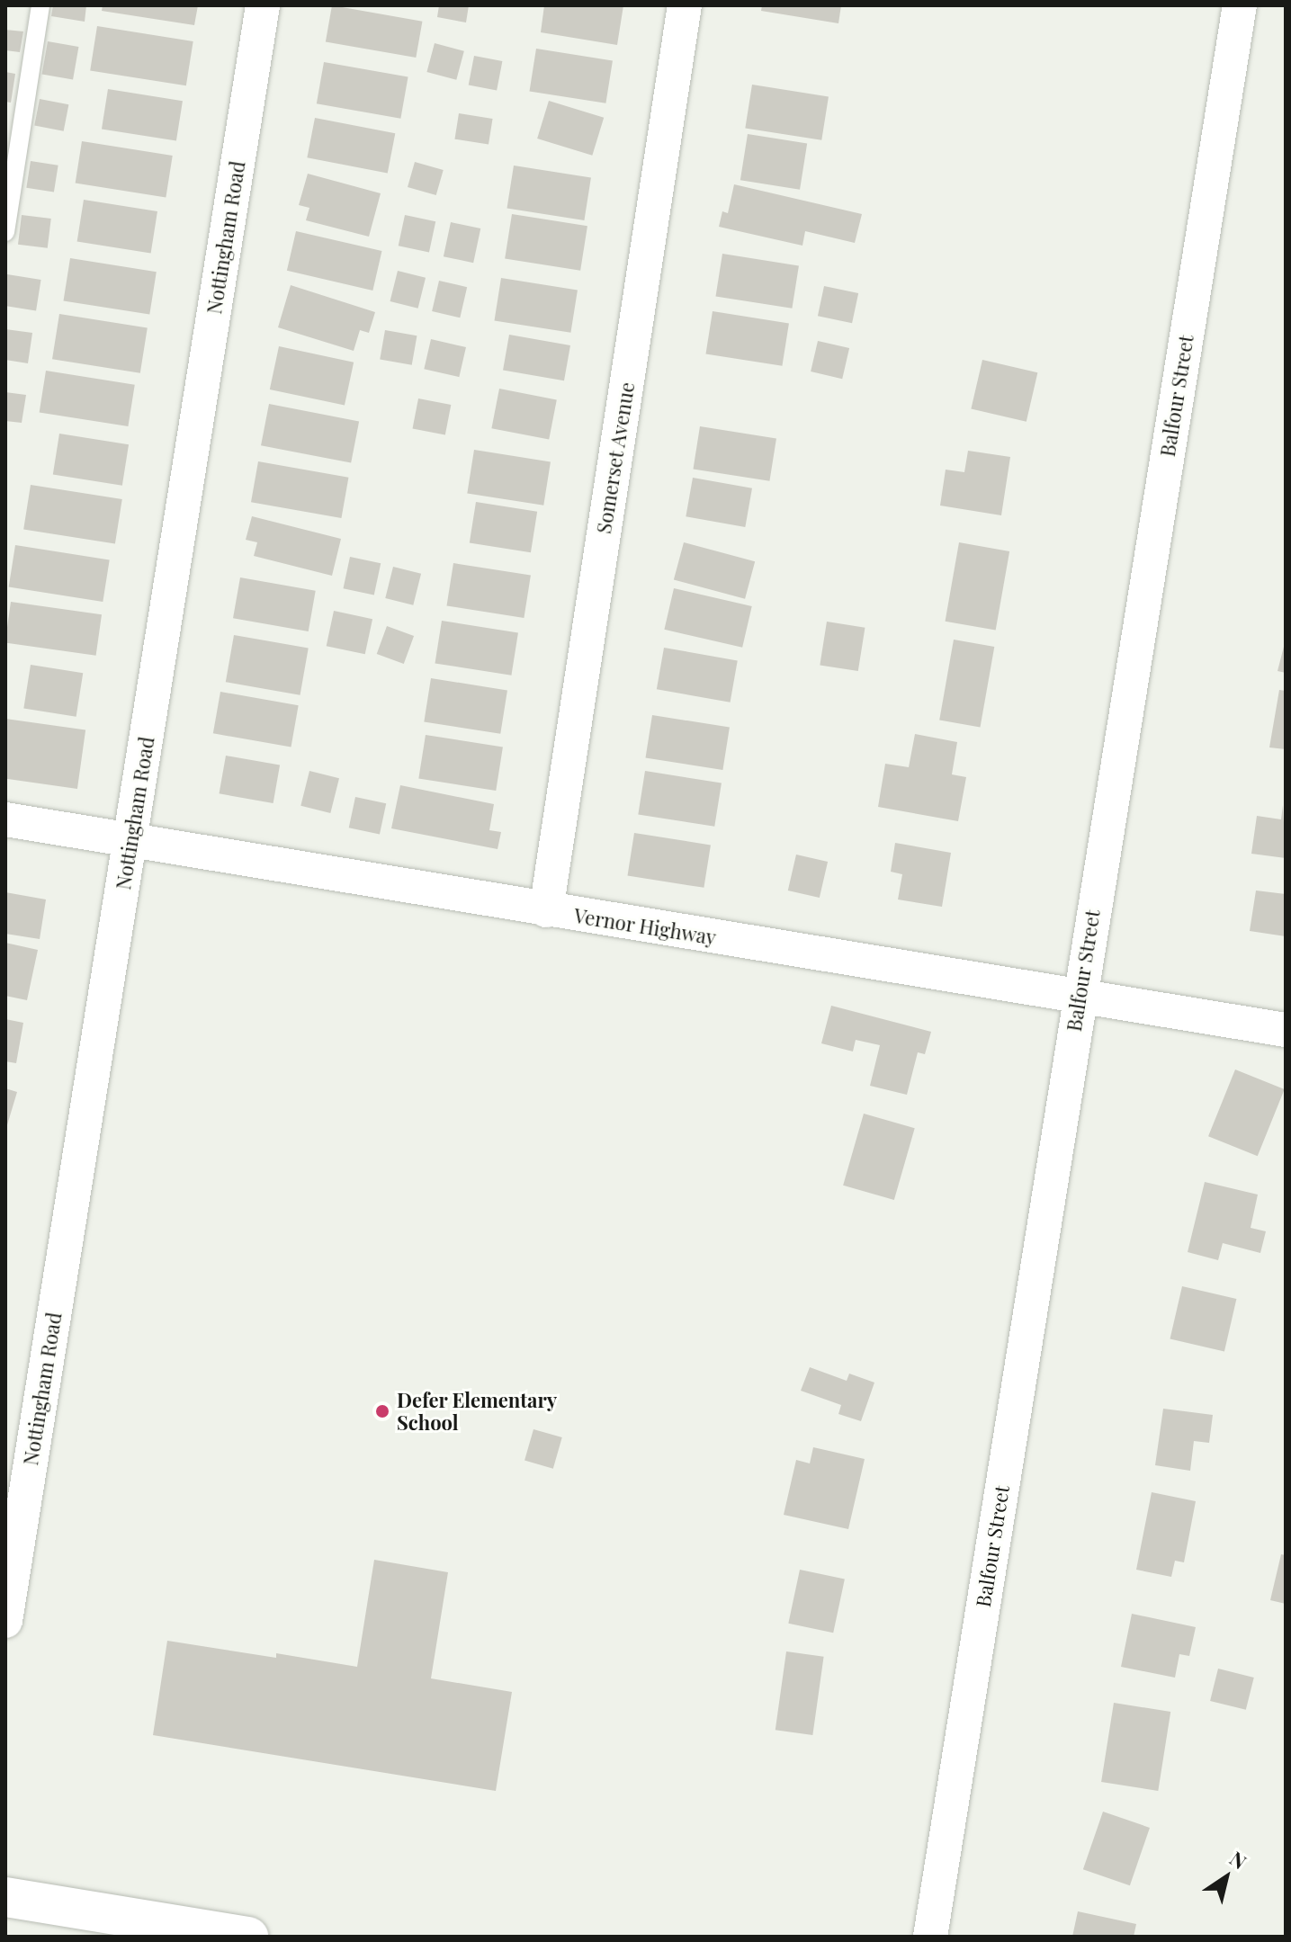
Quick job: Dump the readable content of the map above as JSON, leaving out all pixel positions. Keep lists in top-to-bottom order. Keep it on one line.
{"streets":{"street":["Nottingham Road","Balfour Street","Somerset Avenue","Vernor Highway"]},"crossings":[["Nottingham Road","Vernor Highway"],["Balfour Street","Vernor Highway"],["Somerset Avenue","Vernor Highway"]],"places":["Defer Elementary School"],"north":"top right"}
